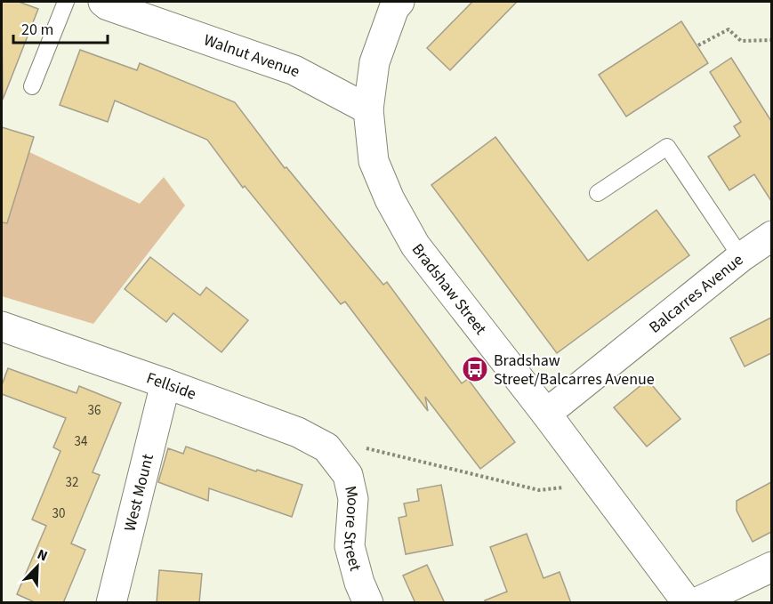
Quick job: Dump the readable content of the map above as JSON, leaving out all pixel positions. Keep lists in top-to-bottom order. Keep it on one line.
{"streets":{"street":["Walnut Avenue","Bradshaw Street","Balcarres Avenue","Fellside","West Mount","Moore Street"]},"crossings":[["Walnut Avenue","Bradshaw Street"],["Bradshaw Street","Balcarres Avenue"],["Fellside","West Mount"],["Fellside","Moore Street"]],"places":{"bus stop":["Bradshaw Street/Balcarres Avenue"]},"house_numbers":["36","34","32","30"],"scale_bar":"20 m","north":"top right"}
